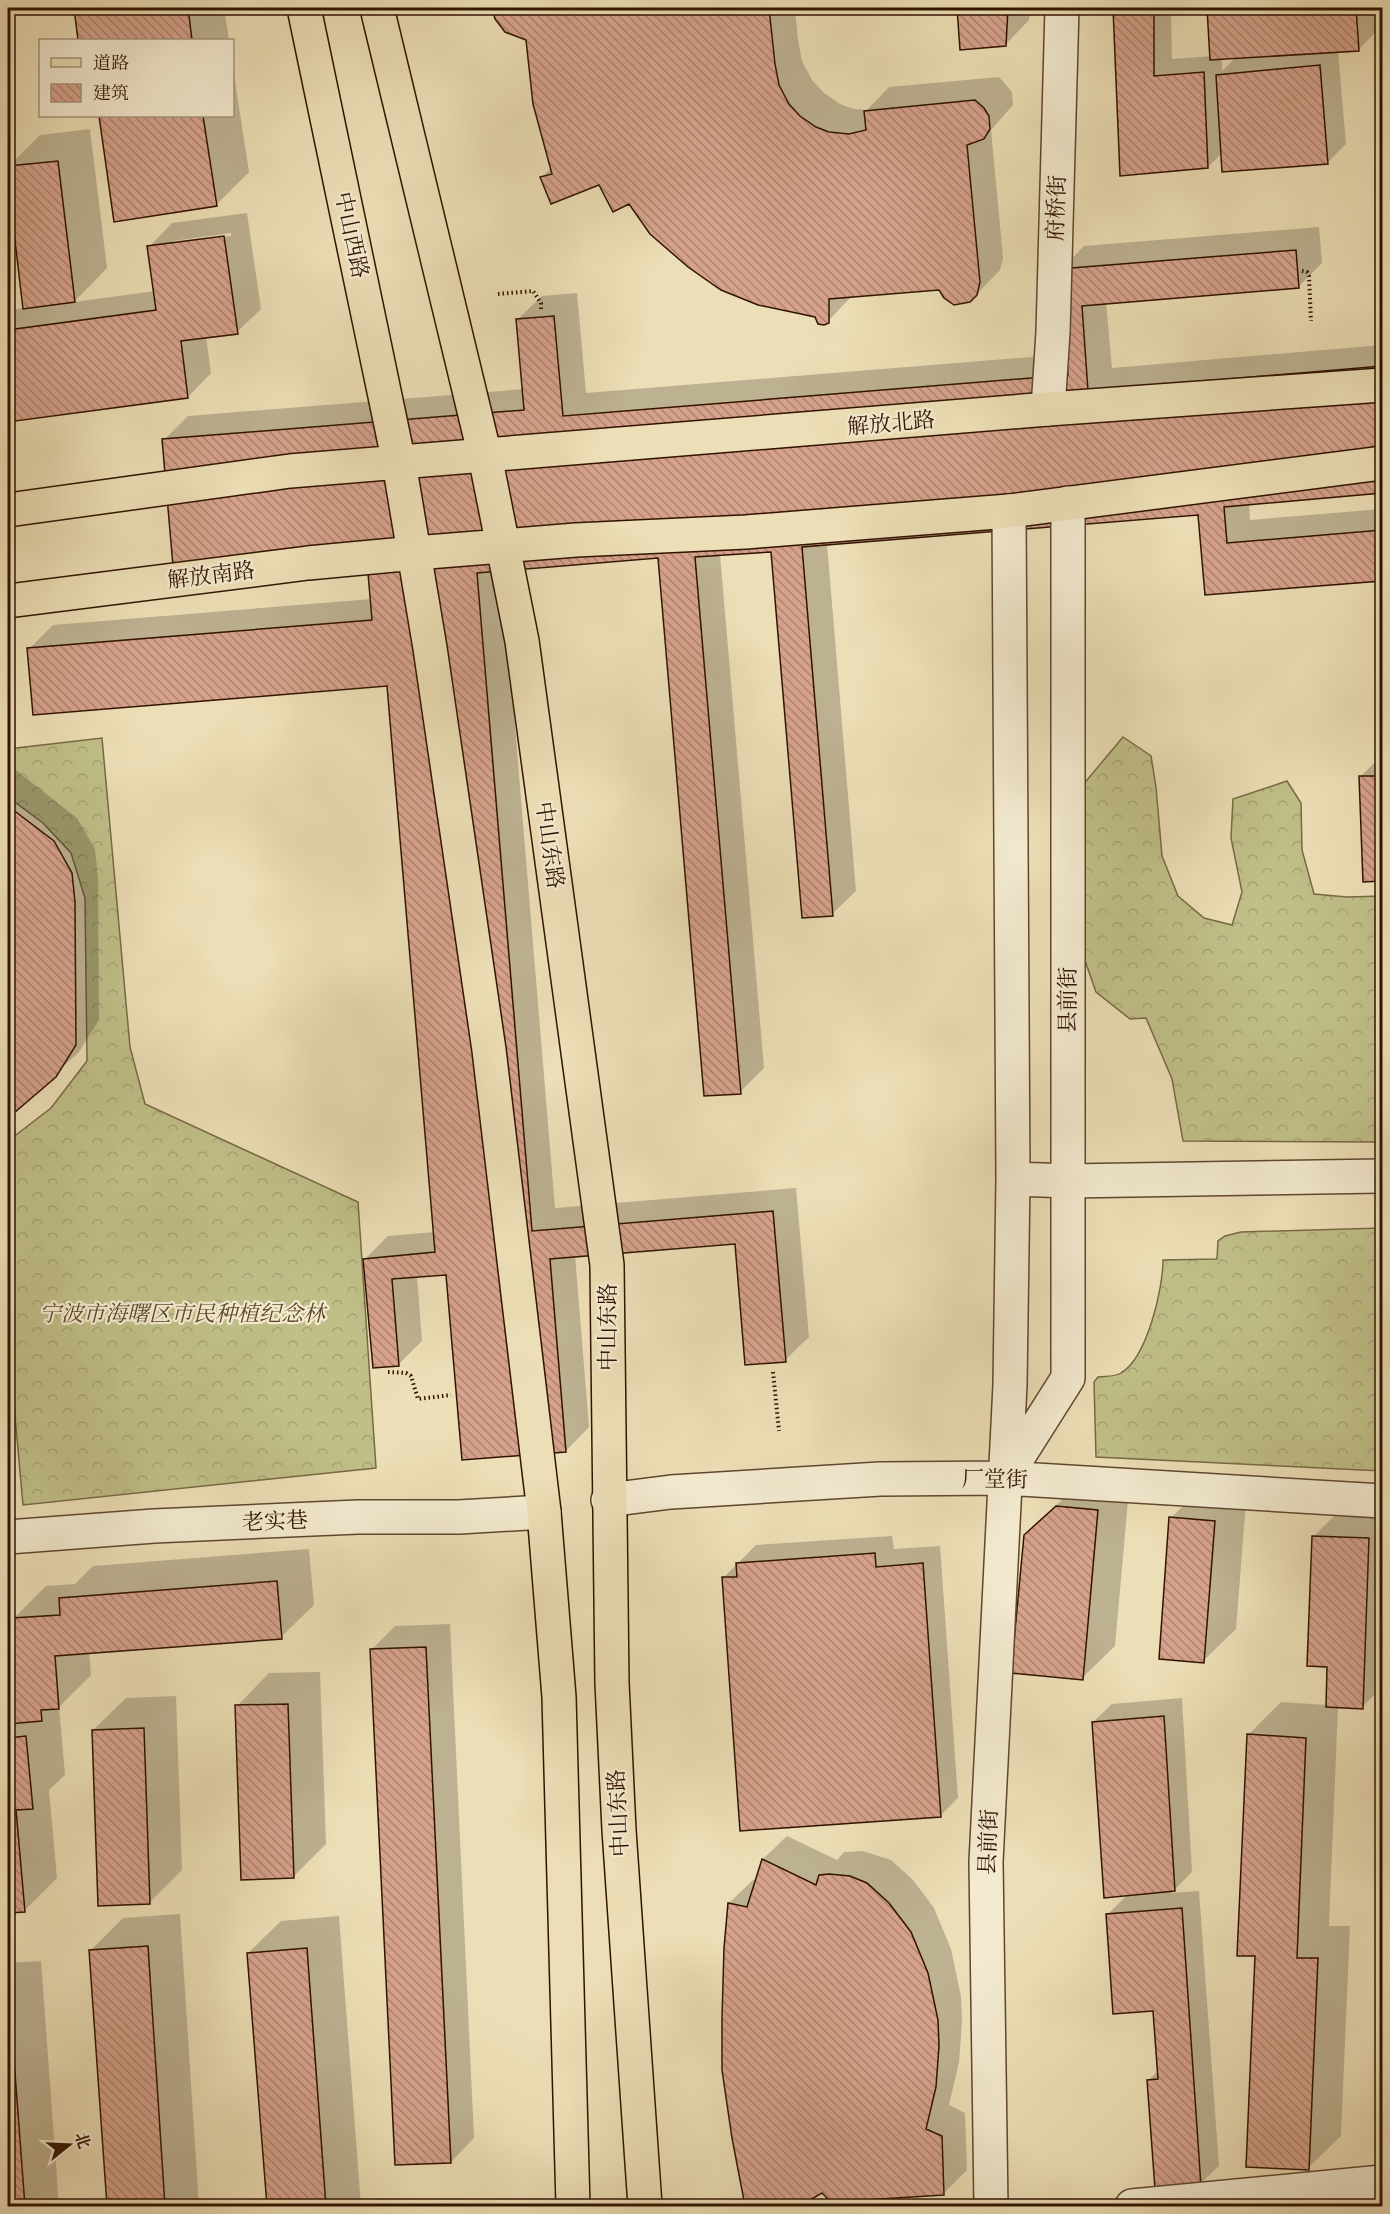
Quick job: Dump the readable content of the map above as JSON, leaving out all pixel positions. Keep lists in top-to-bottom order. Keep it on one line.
{"streets":{"main road":["中山西路","解放北路","解放南路","中山东路"],"street":["府桥街","县前街","厂堂街","老实巷"]},"crossings":[["府桥街","解放北路"],["中山西路","解放北路"],["解放北路","中山东路"],["中山东路","厂堂街"],["县前街","厂堂街"]],"parks":["宁波市海曙区市民种植纪念林"],"legend":["道路","建筑"],"north":"right"}
